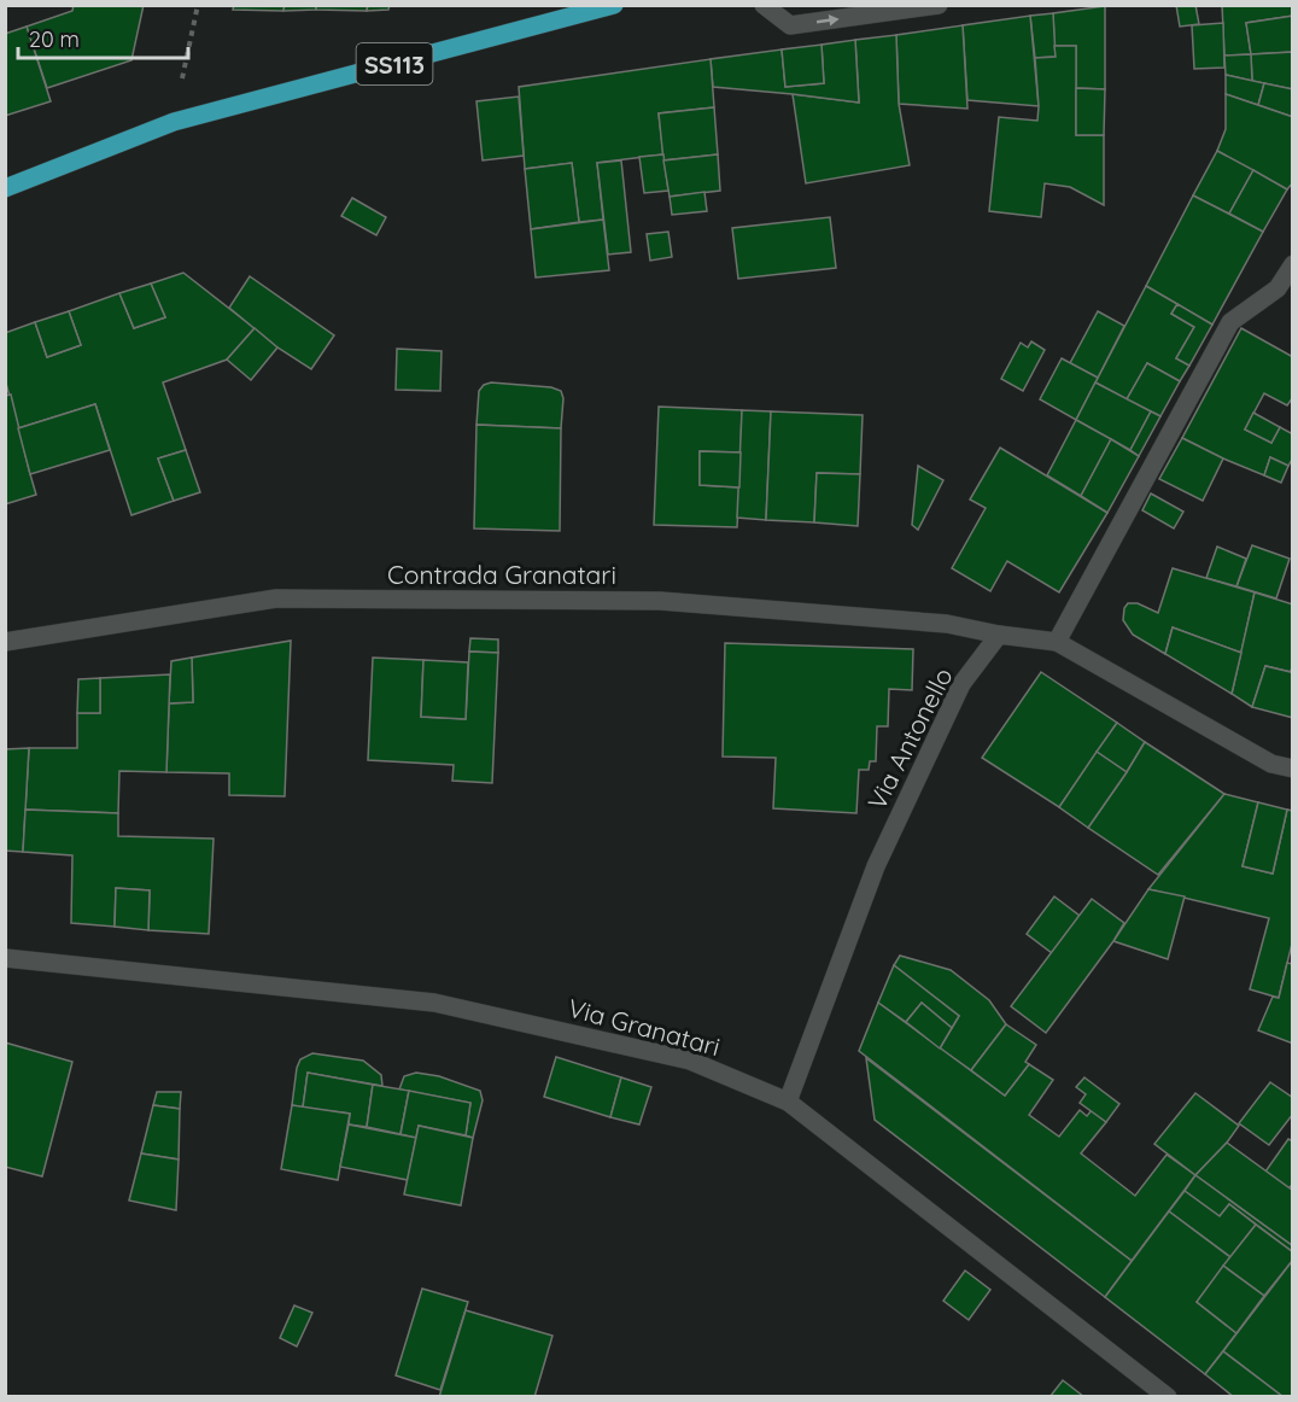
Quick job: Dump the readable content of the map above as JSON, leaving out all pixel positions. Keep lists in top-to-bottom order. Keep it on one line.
{"streets":{"main road":["SS113"],"street":["Contrada Granatari","Via Antonello","Via Granatari"]},"crossings":[["Contrada Granatari","Via Antonello"],["Via Antonello","Via Granatari"]],"scale_bar":"20 m"}
